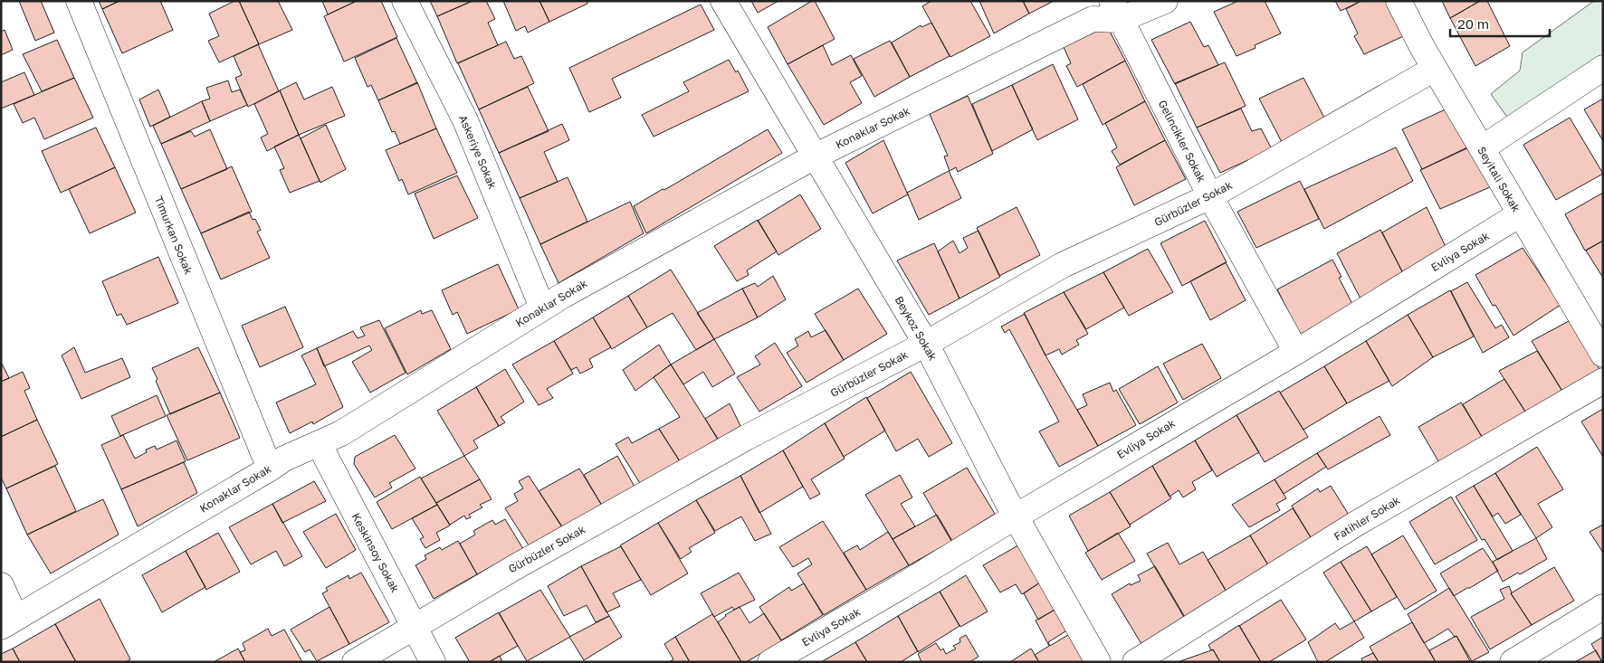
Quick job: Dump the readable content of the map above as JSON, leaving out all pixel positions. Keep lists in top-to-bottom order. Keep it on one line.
{"streets":{"street":["Konaklar Sokak","Gelincikler Sokak","Askeriye Sokak","Seyitali Sokak","Gürbüzler Sokak","Timurkan Sokak","Evliya Sokak","Beykoz Sokak","Fatihler Sokak","Keskinsoy Sokak"]},"crossings":[["Konaklar Sokak","Gelincikler Sokak"],["Konaklar Sokak","Askeriye Sokak"],["Konaklar Sokak","Timurkan Sokak"],["Konaklar Sokak","Beykoz Sokak"],["Konaklar Sokak","Keskinsoy Sokak"],["Gelincikler Sokak","Gürbüzler Sokak"],["Gelincikler Sokak","Evliya Sokak"],["Seyitali Sokak","Gürbüzler Sokak"],["Seyitali Sokak","Evliya Sokak"],["Gürbüzler Sokak","Beykoz Sokak"],["Gürbüzler Sokak","Keskinsoy Sokak"],["Evliya Sokak","Beykoz Sokak"]],"scale_bar":"20 m"}
